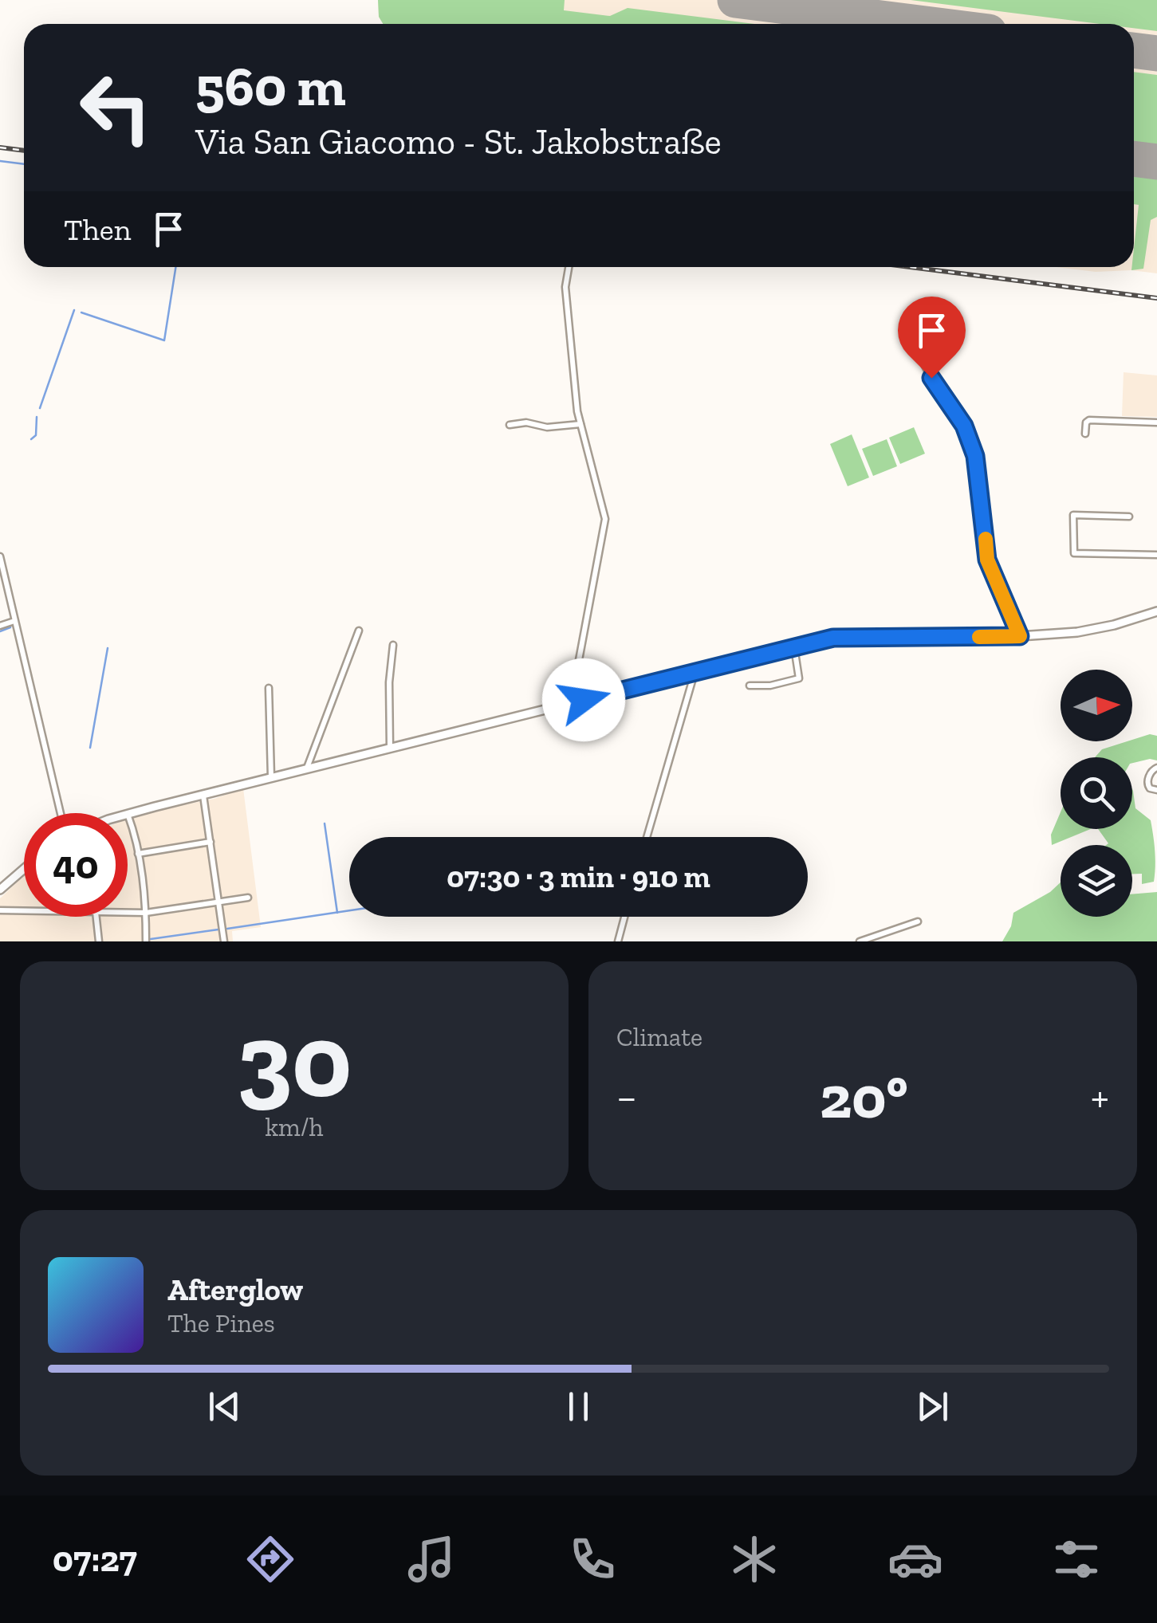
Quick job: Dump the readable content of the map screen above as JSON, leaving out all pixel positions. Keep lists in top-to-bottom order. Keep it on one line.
{"north":"right","page":{"turn":["560 m","Via San Giacomo - St. Jakobstraße"],"then":"Then","limit":"40","trip":"07:30 · 3 min · 910 m","tile":[["30","km/h"],"Climate"],"heat":["−","20°","+"],"song":["Afterglow","The Pines"],"tabs":"07:27"}}
